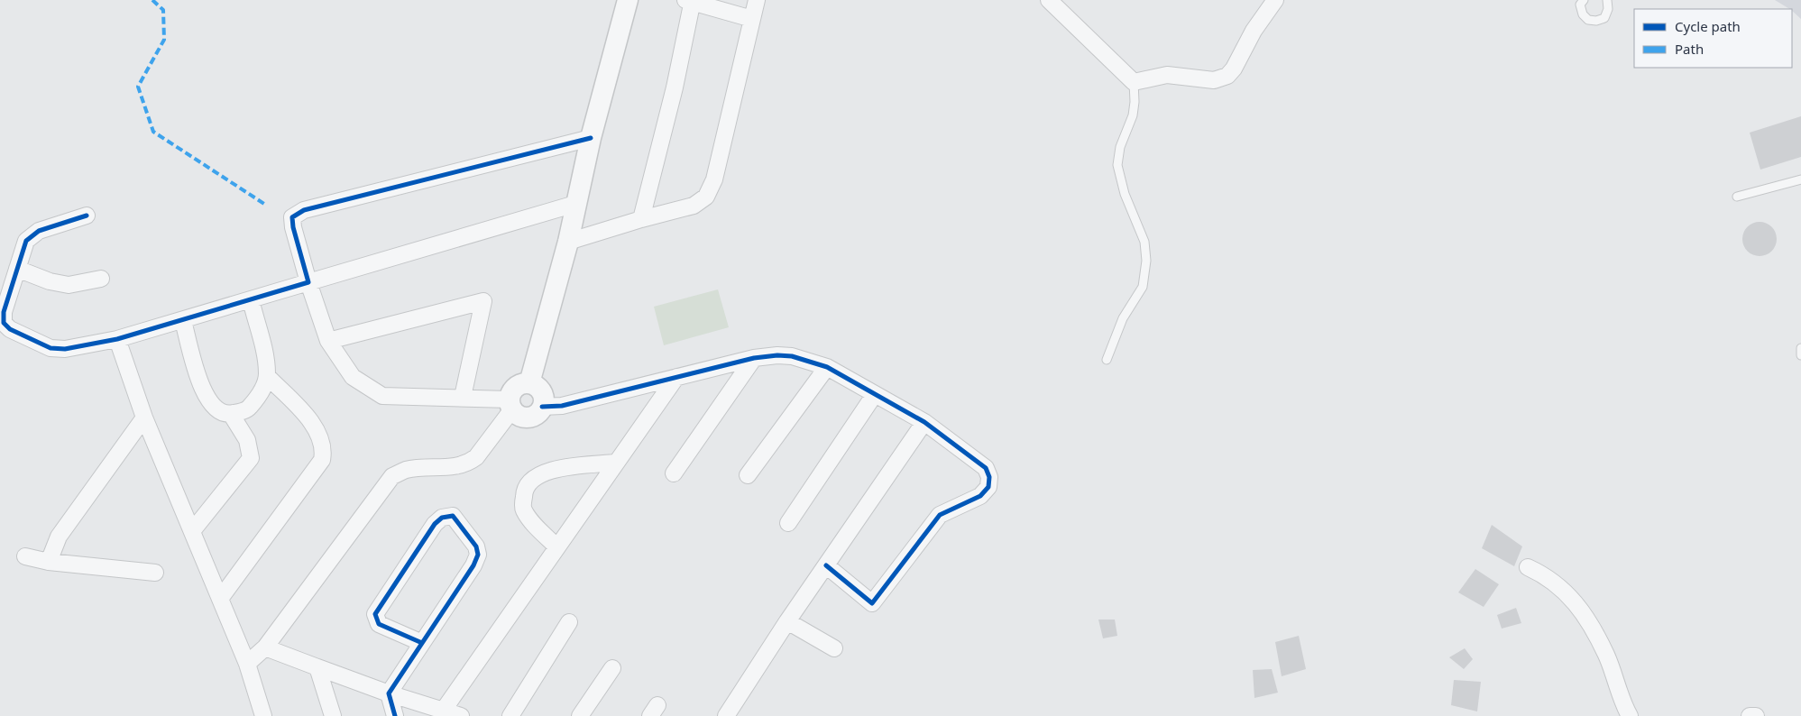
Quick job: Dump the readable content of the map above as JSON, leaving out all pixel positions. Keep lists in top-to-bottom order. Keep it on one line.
{"legend":["Cycle path","Path"]}
